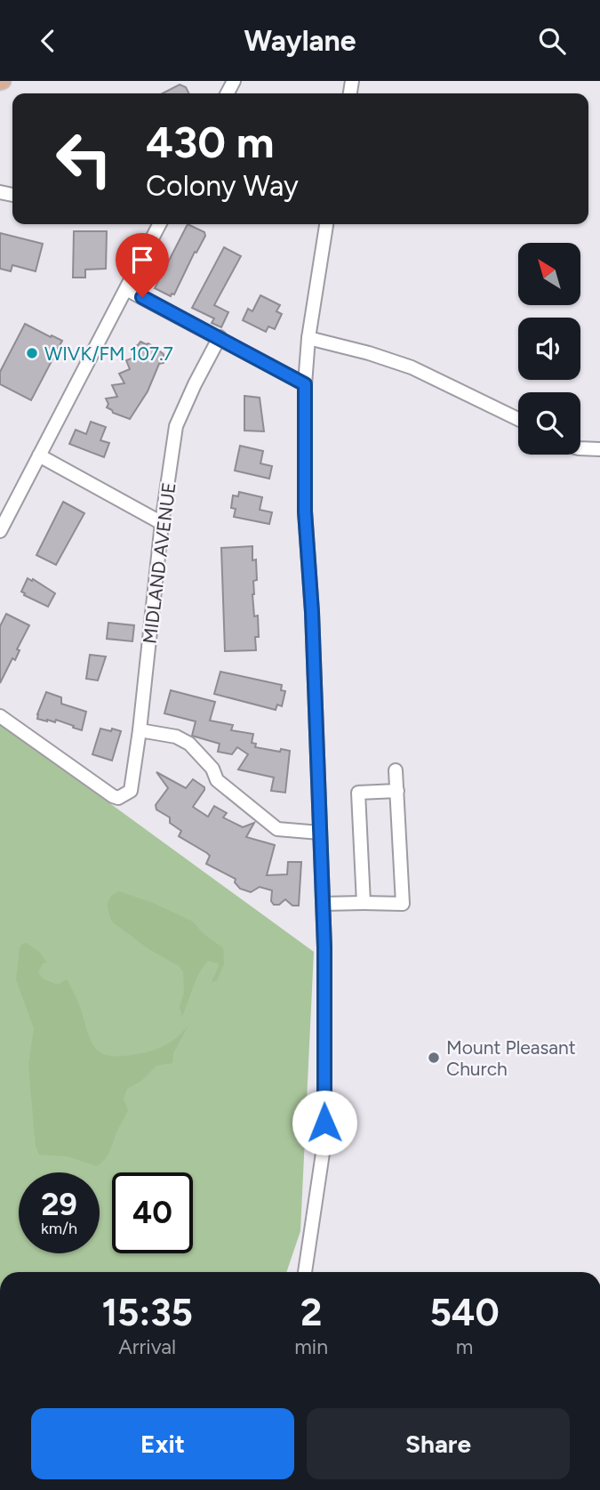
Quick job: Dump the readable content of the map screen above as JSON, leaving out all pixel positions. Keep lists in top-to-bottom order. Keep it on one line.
{"streets":{"street":["MIDLAND AVENUE"]},"places":["WIVK/FM 107.7","Mount Pleasant Church"],"north":"top left","page":{"header":"Waylane","turn":["430 m","Colony Way"],"speed":"29 km/h","limit":"40","eta":["15:35","Arrival","2","min","540","m"],"buttons":["Exit","Share"]}}
